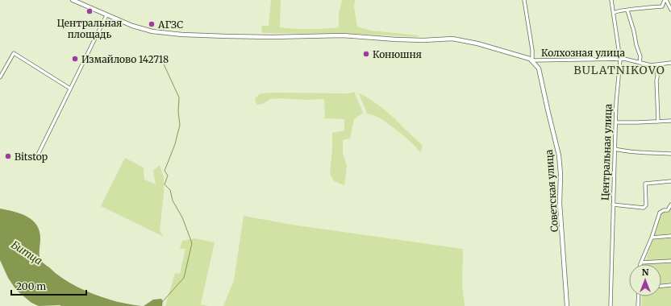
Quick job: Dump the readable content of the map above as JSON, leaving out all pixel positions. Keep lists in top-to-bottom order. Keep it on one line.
{"streets":{"street":["Колхозная улица","Центральная улица","Советская улица"]},"crossings":[["Колхозная улица","Центральная улица"],["Колхозная улица","Советская улица"]],"districts":["BULATNIKOVO"],"water":["Битца"],"places":["Центральная площадь","АГЗС","Конюшня","Измайлово 142718","Bitstop"],"scale_bar":"200 m","north":"top"}
